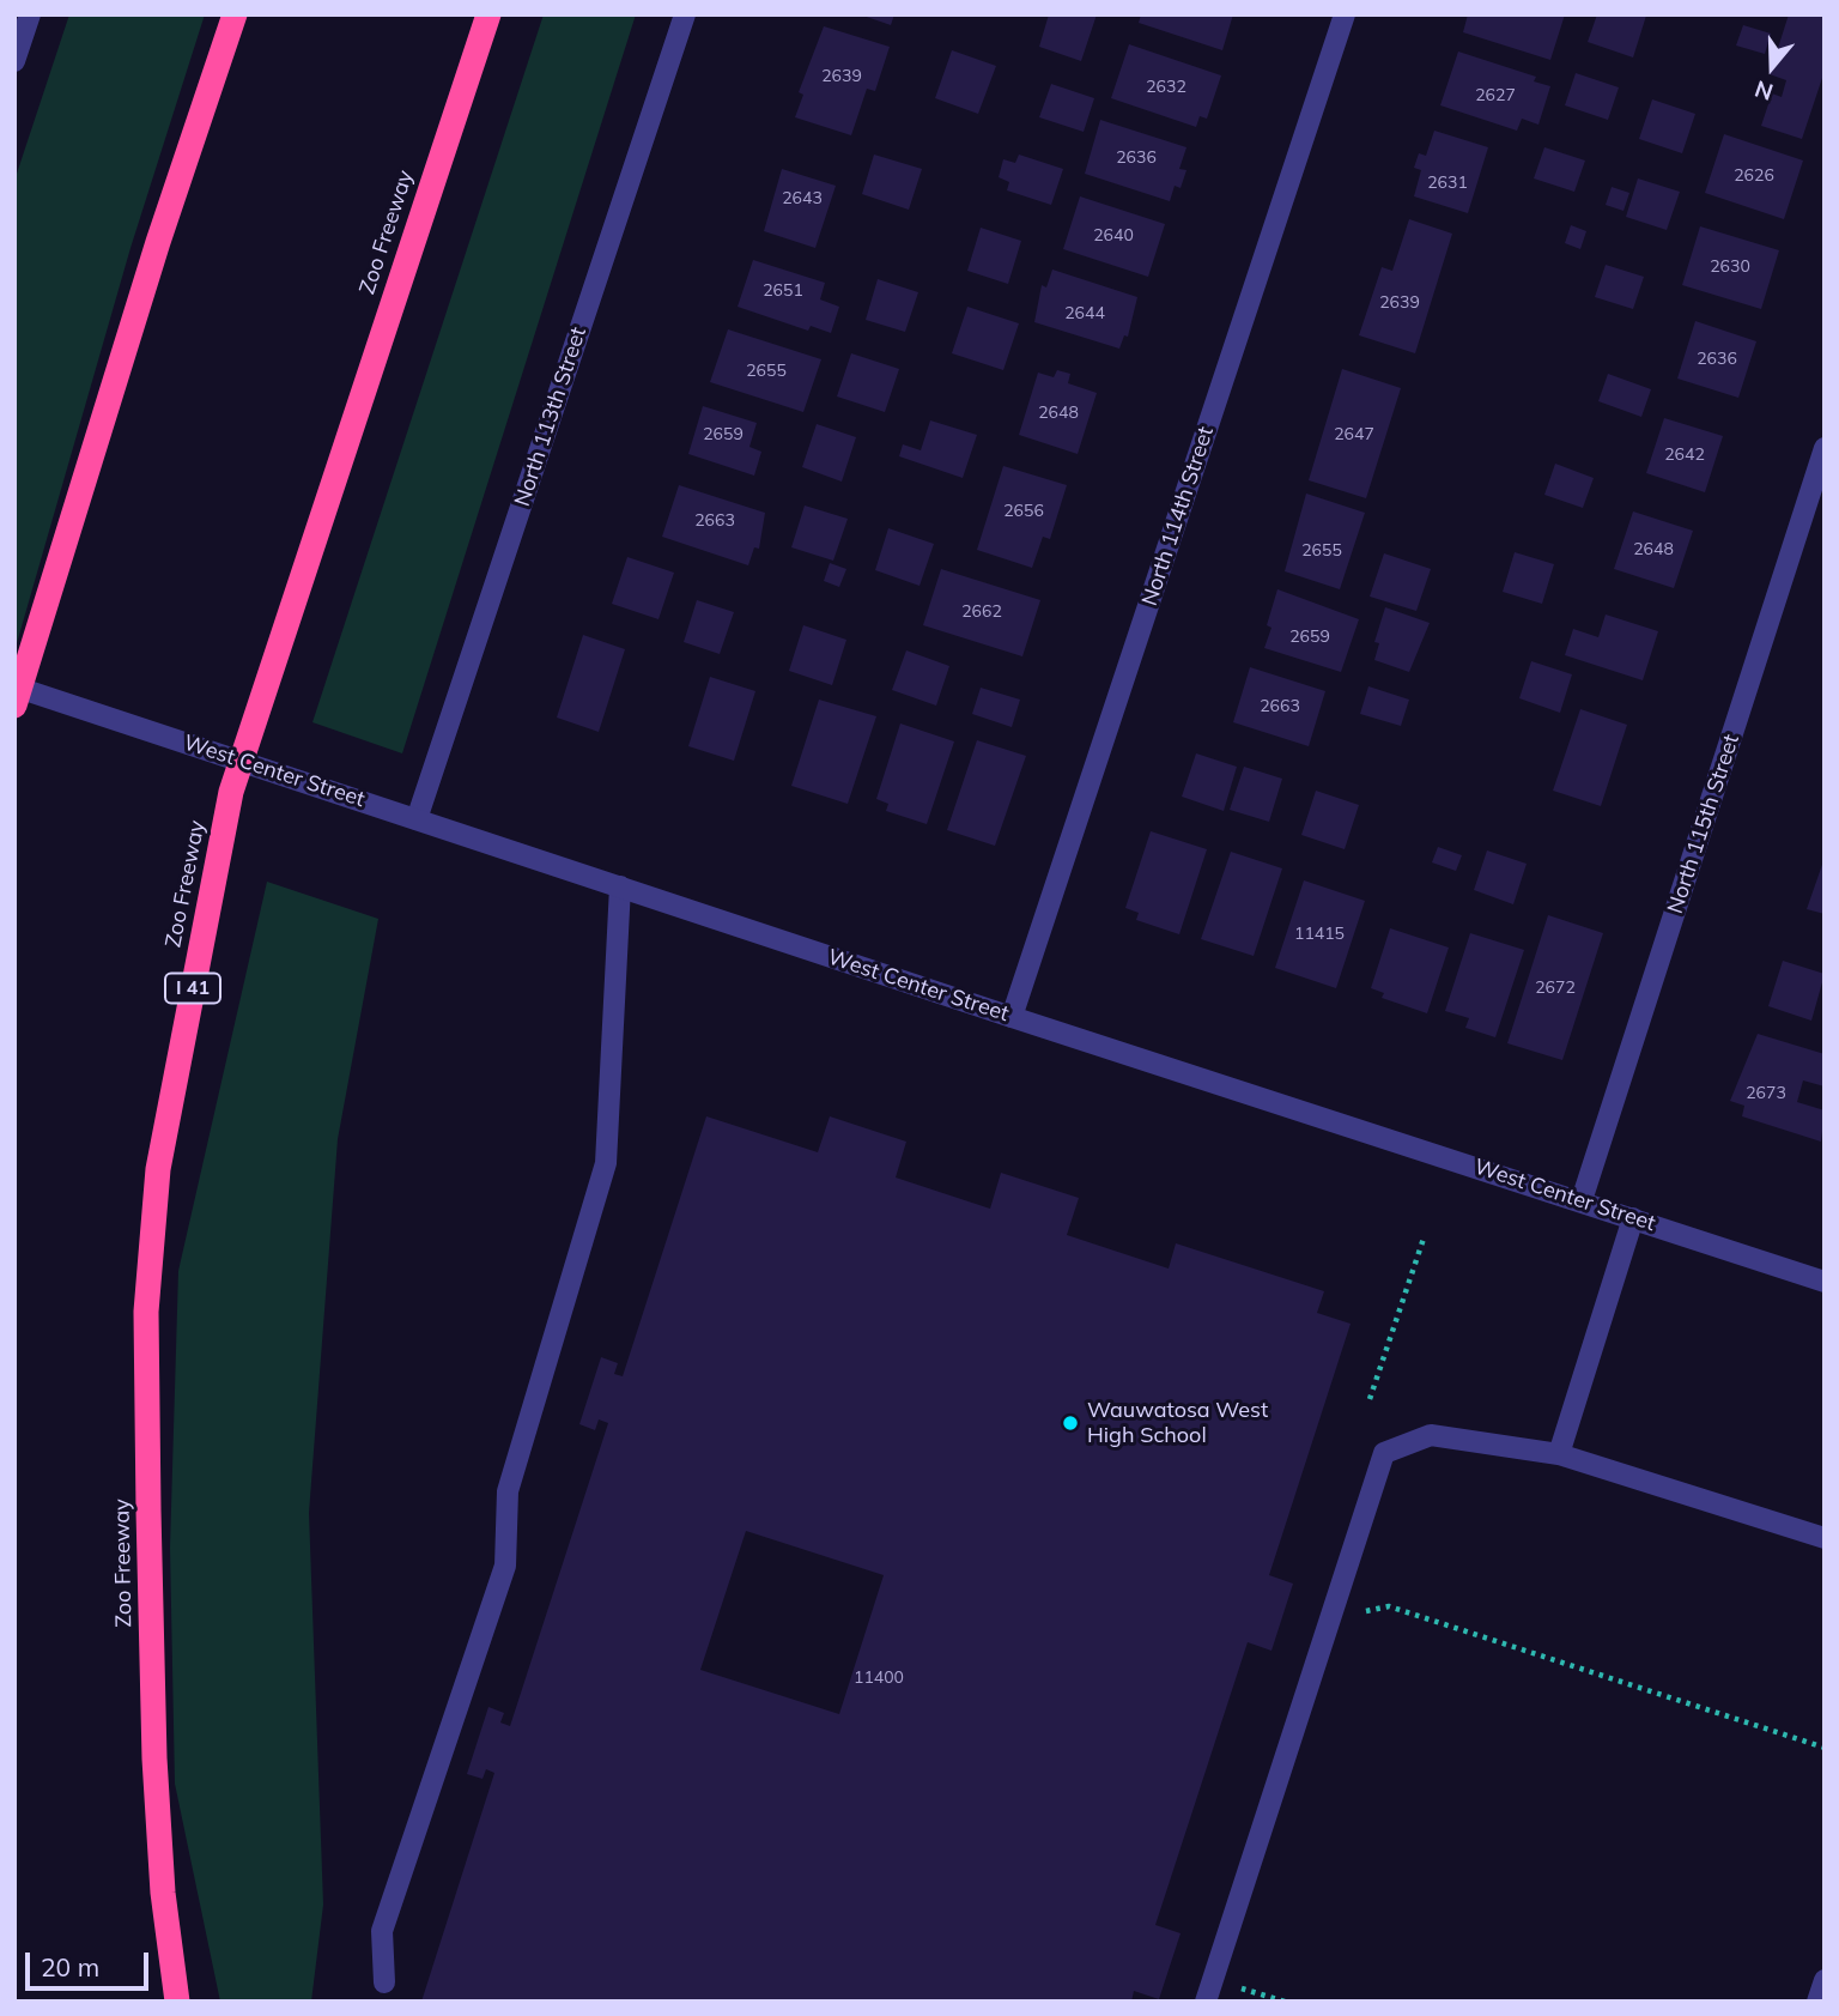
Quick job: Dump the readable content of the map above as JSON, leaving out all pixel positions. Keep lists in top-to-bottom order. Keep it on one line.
{"streets":{"highway":["Zoo Freeway","I 41"],"street":["North 113th Street","North 114th Street","West Center Street","North 115th Street"]},"crossings":[["North 113th Street","West Center Street"],["North 114th Street","West Center Street"],["West Center Street","North 115th Street"]],"places":["Wauwatosa West High School"],"house_numbers":["2639","2632","2627","2636","2626","2631","2643","2640","2630","2651","2639","2644","2636","2655","2648","2659","2647","2642","2656","2663","2648","2655","2662","2659","2663","11415","2672","2673","11400"],"scale_bar":"20 m","north":"bottom"}
